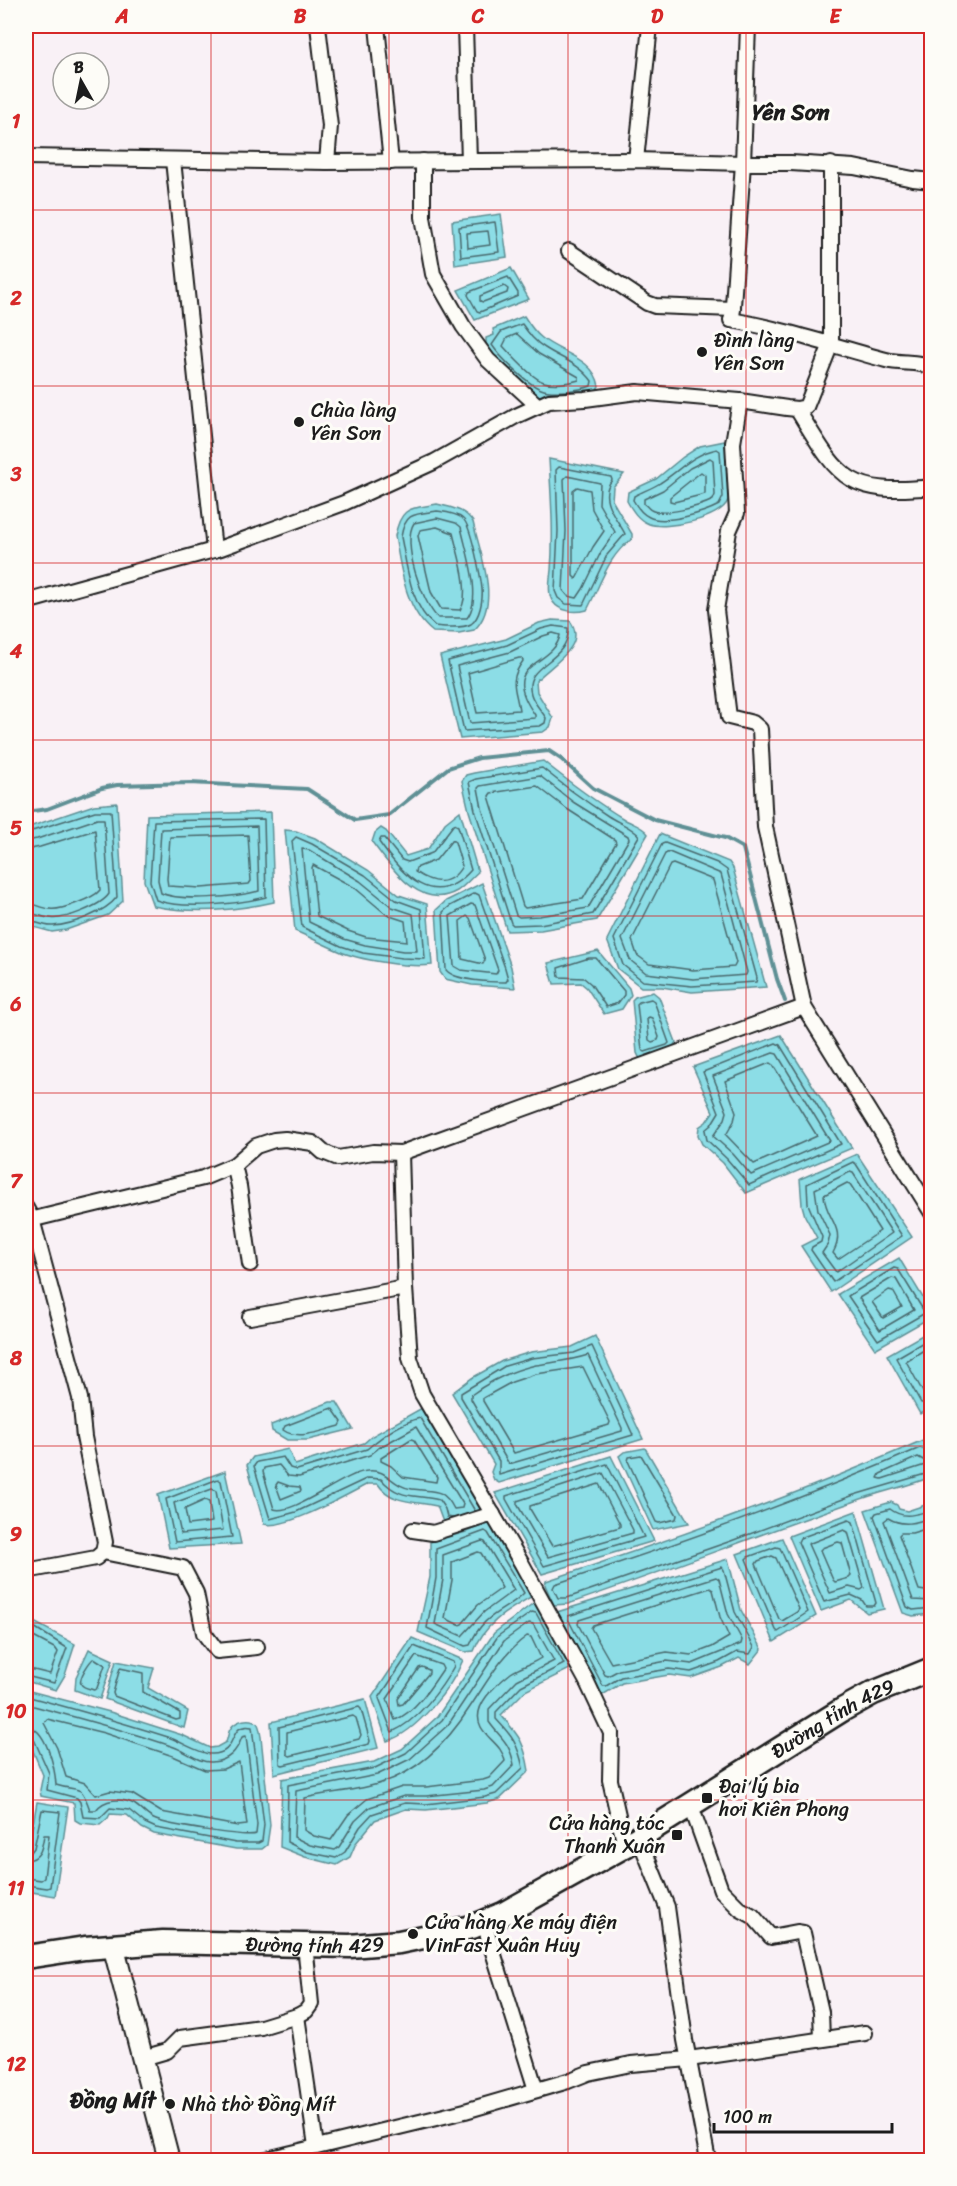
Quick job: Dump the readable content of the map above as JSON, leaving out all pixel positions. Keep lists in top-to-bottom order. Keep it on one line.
{"streets":{"main road":["Đường tỉnh 429"]},"districts":["Yên Sơn","Đồng Mít"],"places":{"other":["Đình làng Yên Sơn","Chùa làng Yên Sơn","Cửa hàng Xe máy điện VinFast Xuân Huy","Nhà thờ Đồng Mít"],"transit":["Đại lý bia hơi Kiên Phong","Cửa hàng tóc Thanh Xuân"]},"scale_bar":"100 m","north":"top","grid":{"columns":["A","B","C","D","E"],"rows":["1","2","3","4","5","6","7","8","9","10","11","12"]}}
